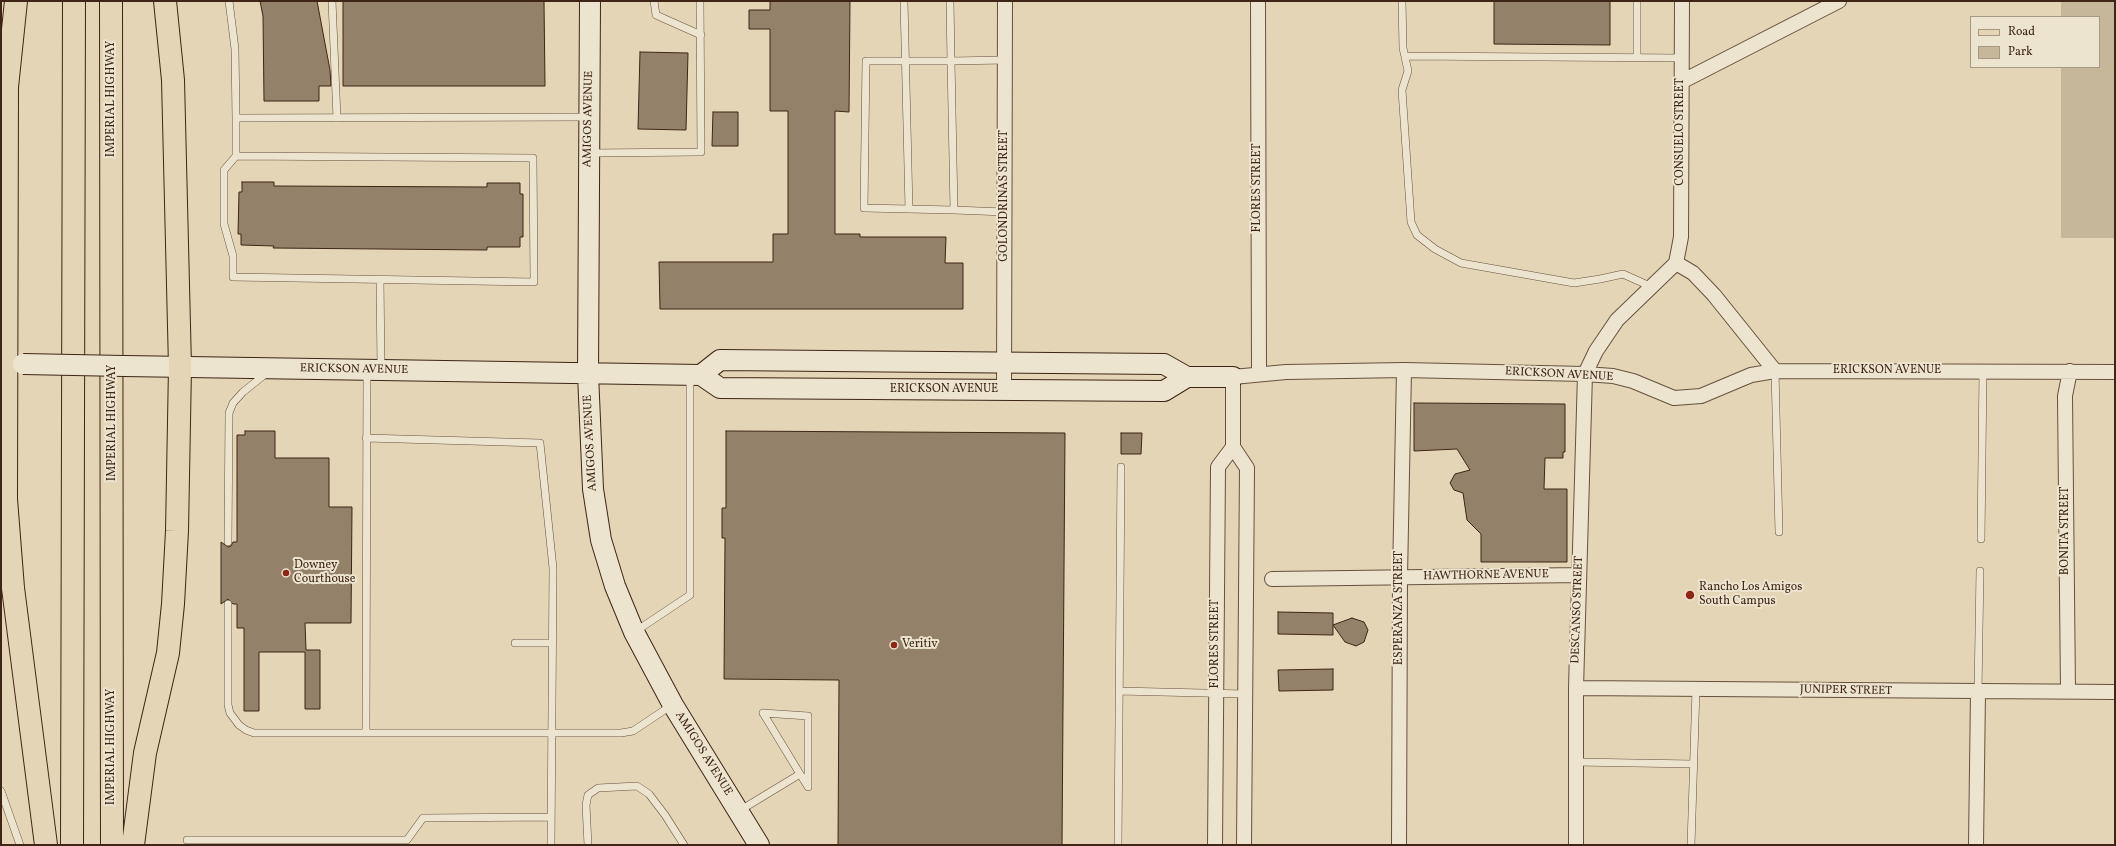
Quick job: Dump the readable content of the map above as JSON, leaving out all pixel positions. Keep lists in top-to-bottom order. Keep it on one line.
{"streets":{"main road":["IMPERIAL HIGHWAY"],"street":["AMIGOS AVENUE","CONSUELO STREET","FLORES STREET","GOLONDRINAS STREET","ERICKSON AVENUE","BONITA STREET","HAWTHORNE AVENUE","ESPERANZA STREET","DESCANSO STREET","JUNIPER STREET"]},"crossings":[["AMIGOS AVENUE","ERICKSON AVENUE"],["FLORES STREET","ERICKSON AVENUE"],["GOLONDRINAS STREET","ERICKSON AVENUE"],["ERICKSON AVENUE","BONITA STREET"],["ERICKSON AVENUE","ESPERANZA STREET"],["ERICKSON AVENUE","DESCANSO STREET"],["BONITA STREET","JUNIPER STREET"],["HAWTHORNE AVENUE","ESPERANZA STREET"],["HAWTHORNE AVENUE","DESCANSO STREET"],["DESCANSO STREET","JUNIPER STREET"]],"places":["Downey Courthouse","Rancho Los Amigos South Campus","Veritiv"],"legend":["Road","Park"]}
